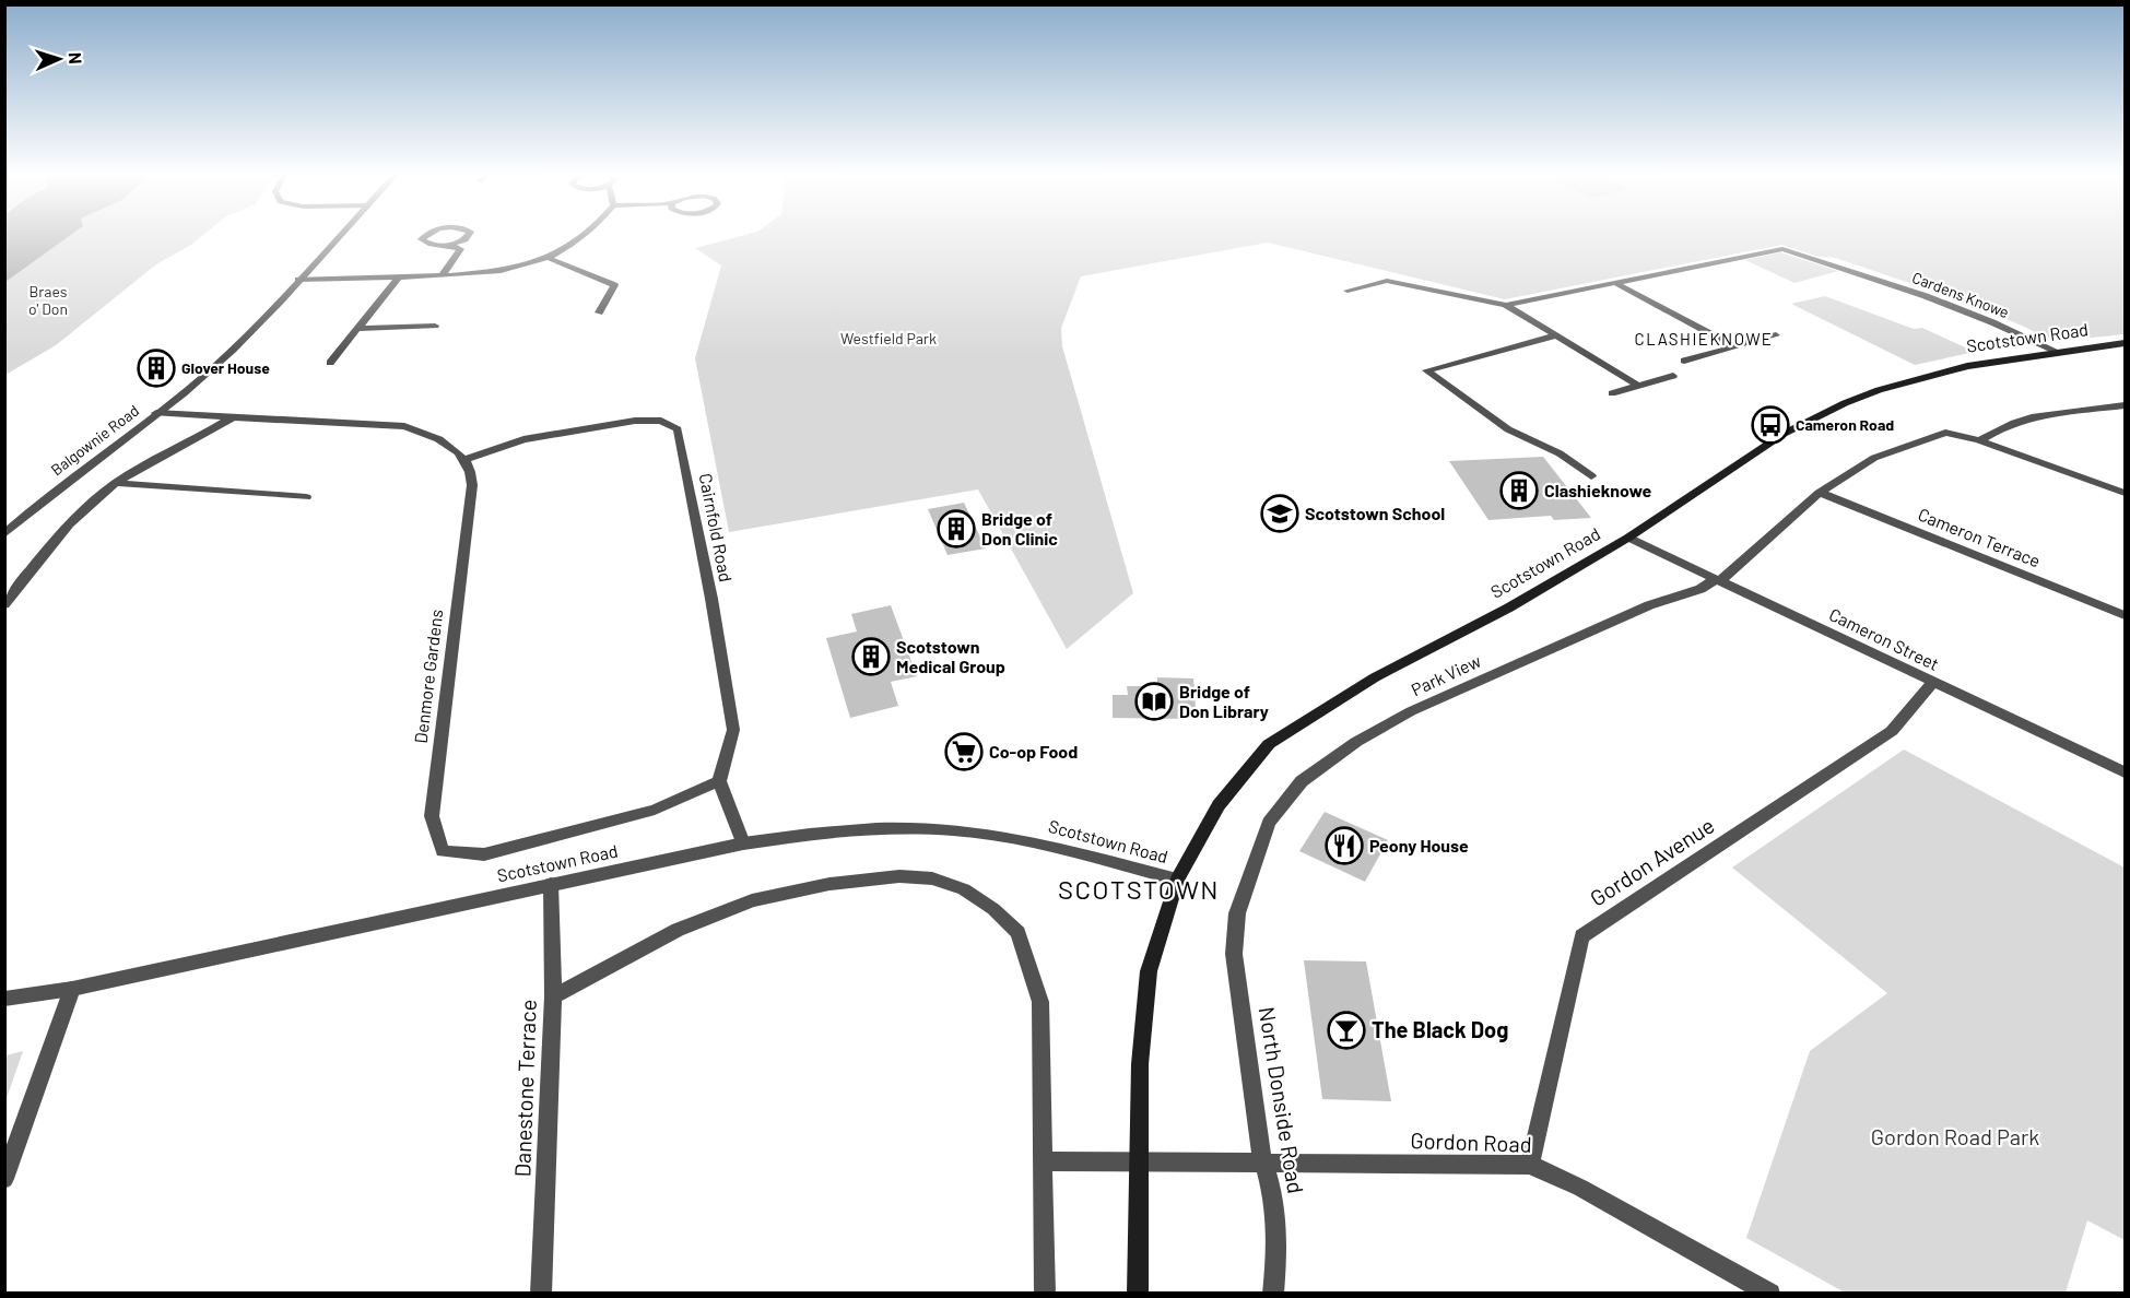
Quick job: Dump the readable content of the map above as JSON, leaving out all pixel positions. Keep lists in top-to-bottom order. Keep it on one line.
{"streets":{"main road":["Scotstown Road"],"street":["Cardens Knowe","Balgownie Road","Cairnfold Road","Cameron Terrace","Cameron Street","Park View","Denmore Gardens","Gordon Avenue","Danestone Terrace","North Donside Road","Gordon Road"]},"crossings":[["Cardens Knowe","Scotstown Road"],["Scotstown Road","Cameron Street"],["Scotstown Road","Danestone Terrace"],["Cairnfold Road","Denmore Gardens"],["Cameron Street","Park View"],["Cameron Street","Gordon Avenue"],["Park View","North Donside Road"],["Gordon Avenue","Gordon Road"],["North Donside Road","Gordon Road"]],"districts":["CLASHIEKNOWE","SCOTSTOWN"],"parks":["Braes o' Don","Westfield Park","Gordon Road Park"],"places":{"building":["Glover House","Clashieknowe","Bridge of Don Clinic","Scotstown Medical Group"],"bus stop":["Cameron Road"],"school or university":["Scotstown School"],"library":["Bridge of Don Library"],"supermarket":["Co-op Food"],"restaurant":["Peony House"],"bar":["The Black Dog"]},"north":"right"}
